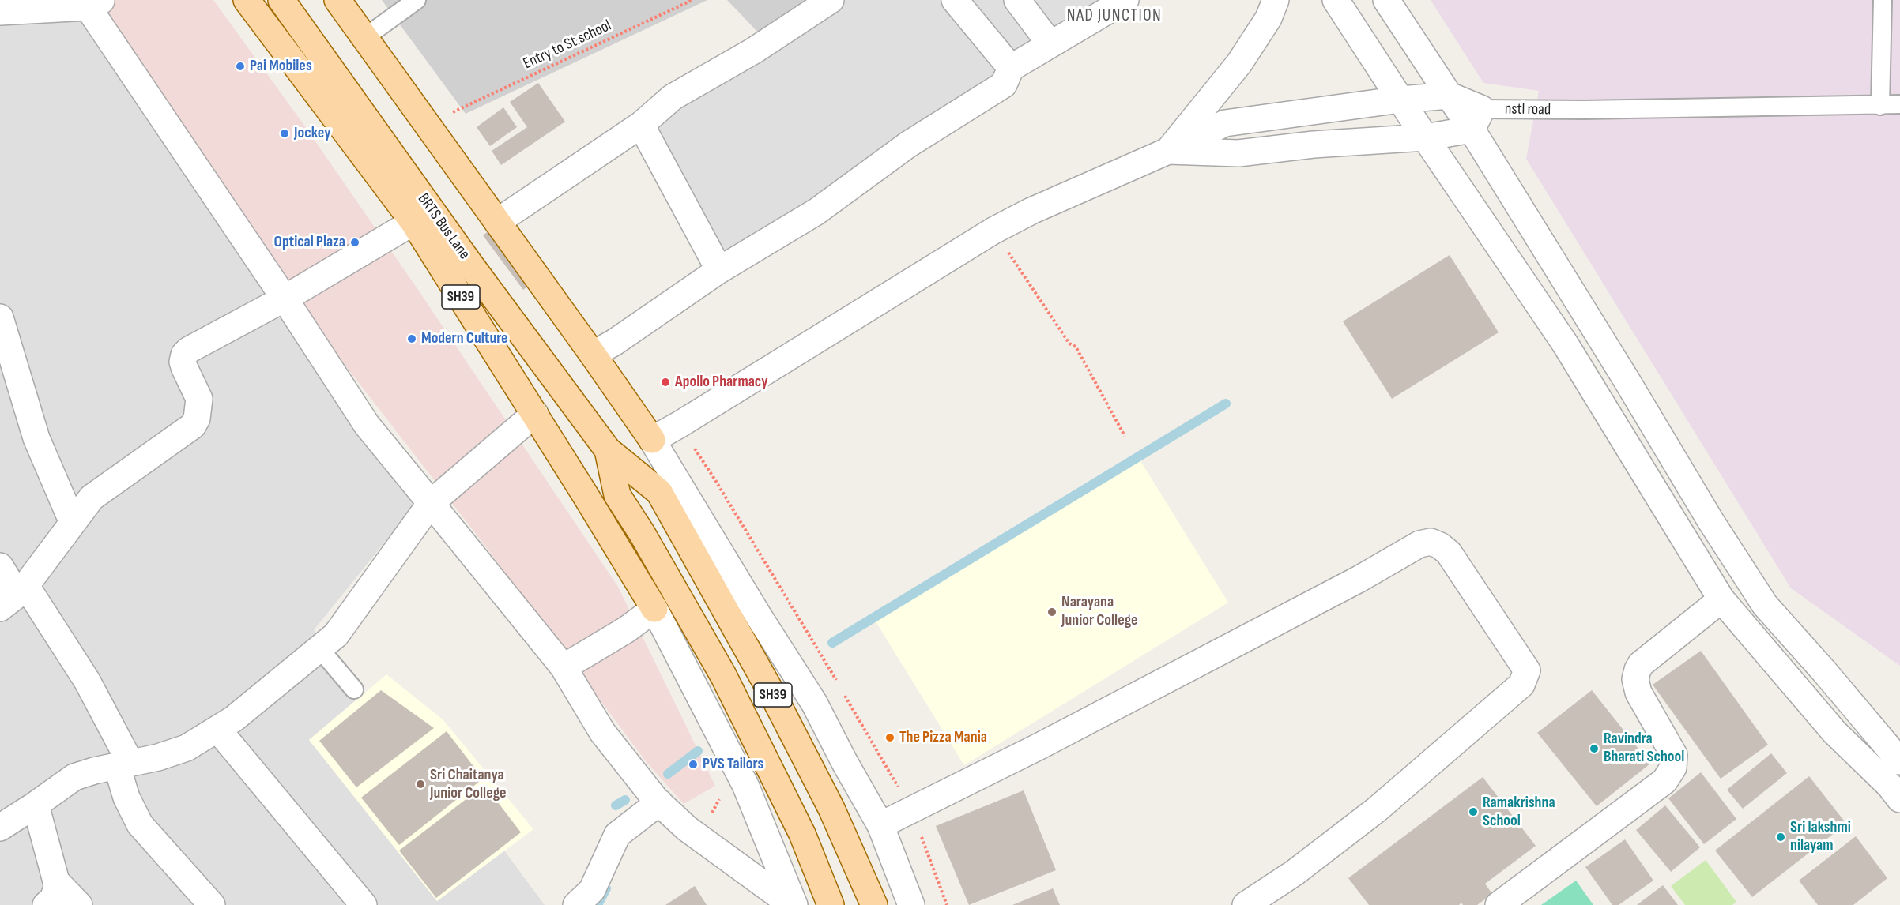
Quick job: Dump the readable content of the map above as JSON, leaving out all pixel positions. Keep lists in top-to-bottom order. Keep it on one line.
{"streets":{"main road":["BRTS Bus Lane","SH39"],"street":["nstl road"],"path":["Entry to St.school"]},"crossings":[["BRTS Bus Lane","SH39"]],"districts":["NAD JUNCTION"],"places":["Pai Mobiles","Jockey","Optical Plaza","Modern Culture","Apollo Pharmacy","Narayana Junior College","The Pizza Mania","Ravindra Bharati School","PVS Tailors","Sri Chaitanya Junior College","Ramakrishna School","Sri lakshmi nilayam"]}
